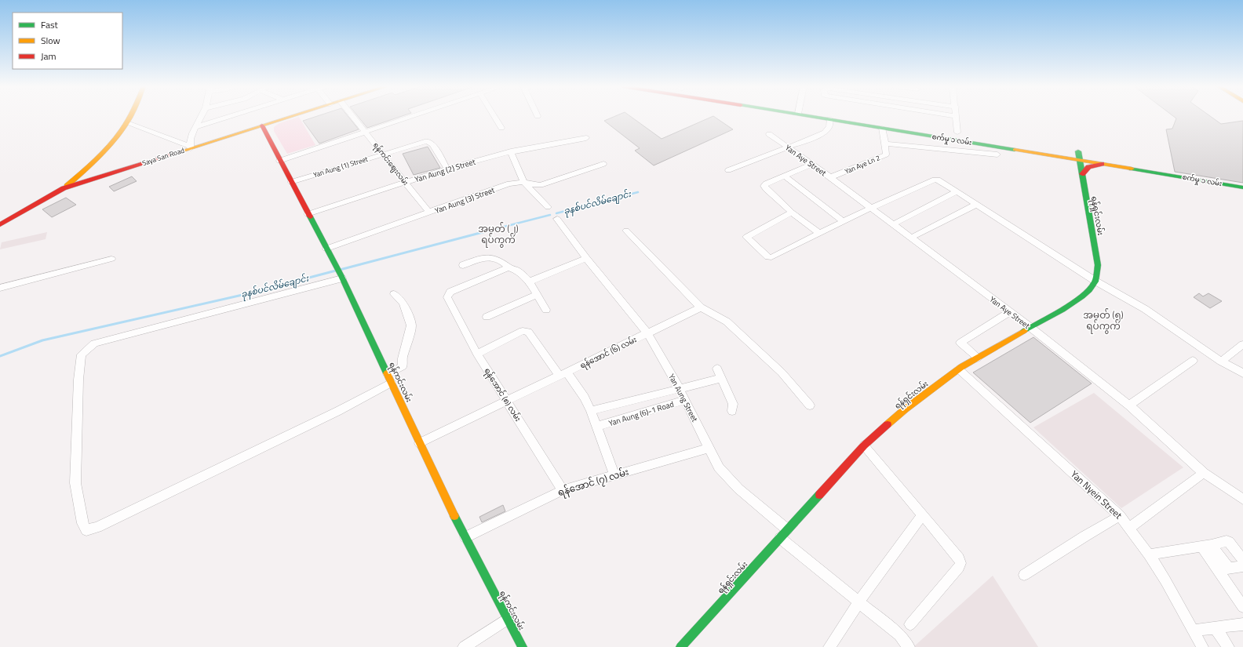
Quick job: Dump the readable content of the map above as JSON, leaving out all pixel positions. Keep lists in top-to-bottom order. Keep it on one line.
{"streets":{"main road":["စက်မှု ၁ လမ်း","Saya San Road","ရန်ရှင်းလမ်း","ရန်ကင်းလမ်း"],"street":["Yan Aye Street","ရန်ကင်းဈေးလမ်း","Yan Aye Ln 2","Yan Aung (1) Street","Yan Aung (2) Street","Yan Aung (3) Street","ရန်အောင် (၆) လမ်း","ရန်အောင် (၈) လမ်း","Yan Aung Street","Yan Aung (6)-1 Road","ရန်အောင် (၇) လမ်း","Yan Nyein Street"]},"crossings":[["စက်မှု ၁ လမ်း","Yan Aye Ln 2"],["စက်မှု ၁ လမ်း","ရန်ရှင်းလမ်း"],["Saya San Road","ရန်ကင်းလမ်း"],["Yan Aye Street","Yan Aye Ln 2"],["Yan Aye Street","ရန်ရှင်းလမ်း"],["ရန်ကင်းဈေးလမ်း","Yan Aung (1) Street"],["ရန်ကင်းဈေးလမ်း","Yan Aung (2) Street"],["ရန်ကင်းဈေးလမ်း","Yan Aung (3) Street"],["Yan Aung (1) Street","Yan Aung (2) Street"],["Yan Aung (1) Street","ရန်ကင်းလမ်း"],["Yan Aung (2) Street","ရန်ကင်းလမ်း"],["Yan Aung (3) Street","ရန်ကင်းလမ်း"],["ရန်ရှင်းလမ်း","Yan Aung Street"],["ရန်ရှင်းလမ်း","Yan Nyein Street"],["ရန်အောင် (၆) လမ်း","ရန်ကင်းလမ်း"],["ရန်အောင် (၆) လမ်း","ရန်အောင် (၈) လမ်း"],["ရန်အောင် (၆) လမ်း","Yan Aung Street"],["ရန်ကင်းလမ်း","ရန်အောင် (၇) လမ်း"],["ရန်အောင် (၈) လမ်း","ရန်အောင် (၇) လမ်း"],["Yan Aung Street","Yan Aung (6)-1 Road"],["Yan Aung Street","ရန်အောင် (၇) လမ်း"]],"districts":["အမှတ် (၂) ရပ်ကွက်","အမှတ် (၅) ရပ်ကွက်"],"water":["ခုနစ်ပင်လိမ်ချောင်း"],"legend":["Fast","Slow","Jam"]}
